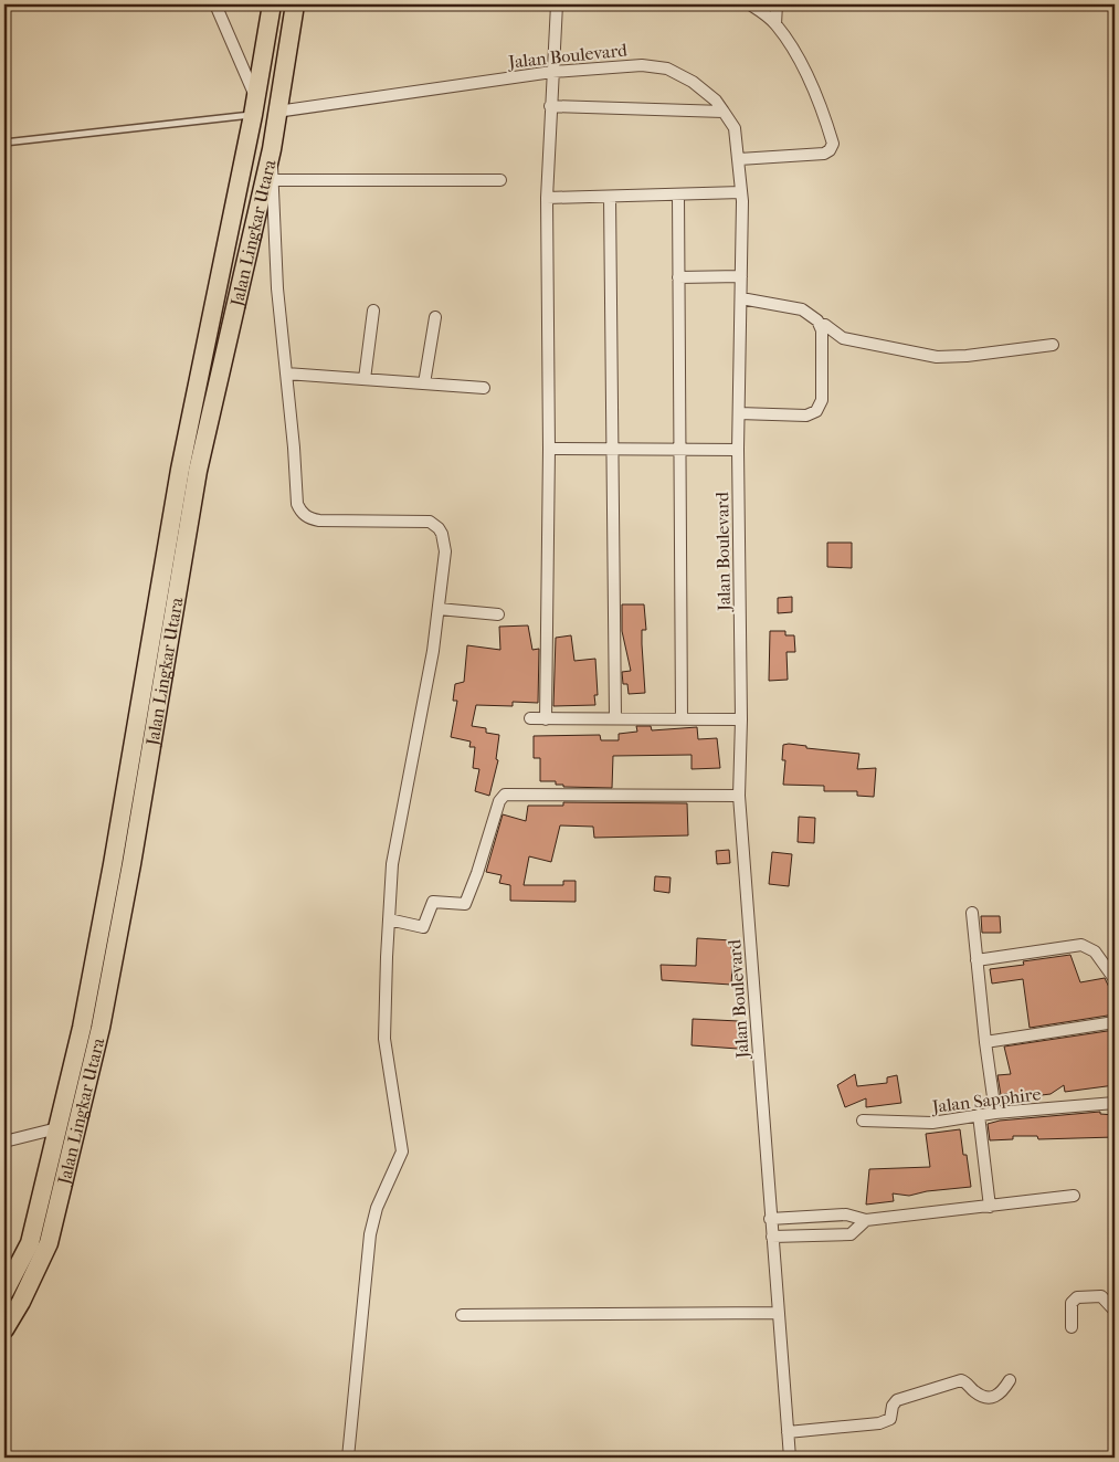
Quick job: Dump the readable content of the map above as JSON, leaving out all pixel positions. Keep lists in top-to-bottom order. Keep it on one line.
{"streets":{"main road":["Jalan Lingkar Utara"],"street":["Jalan Boulevard","Jalan Sapphire"]},"crossings":[["Jalan Boulevard","Jalan Lingkar Utara"]]}
